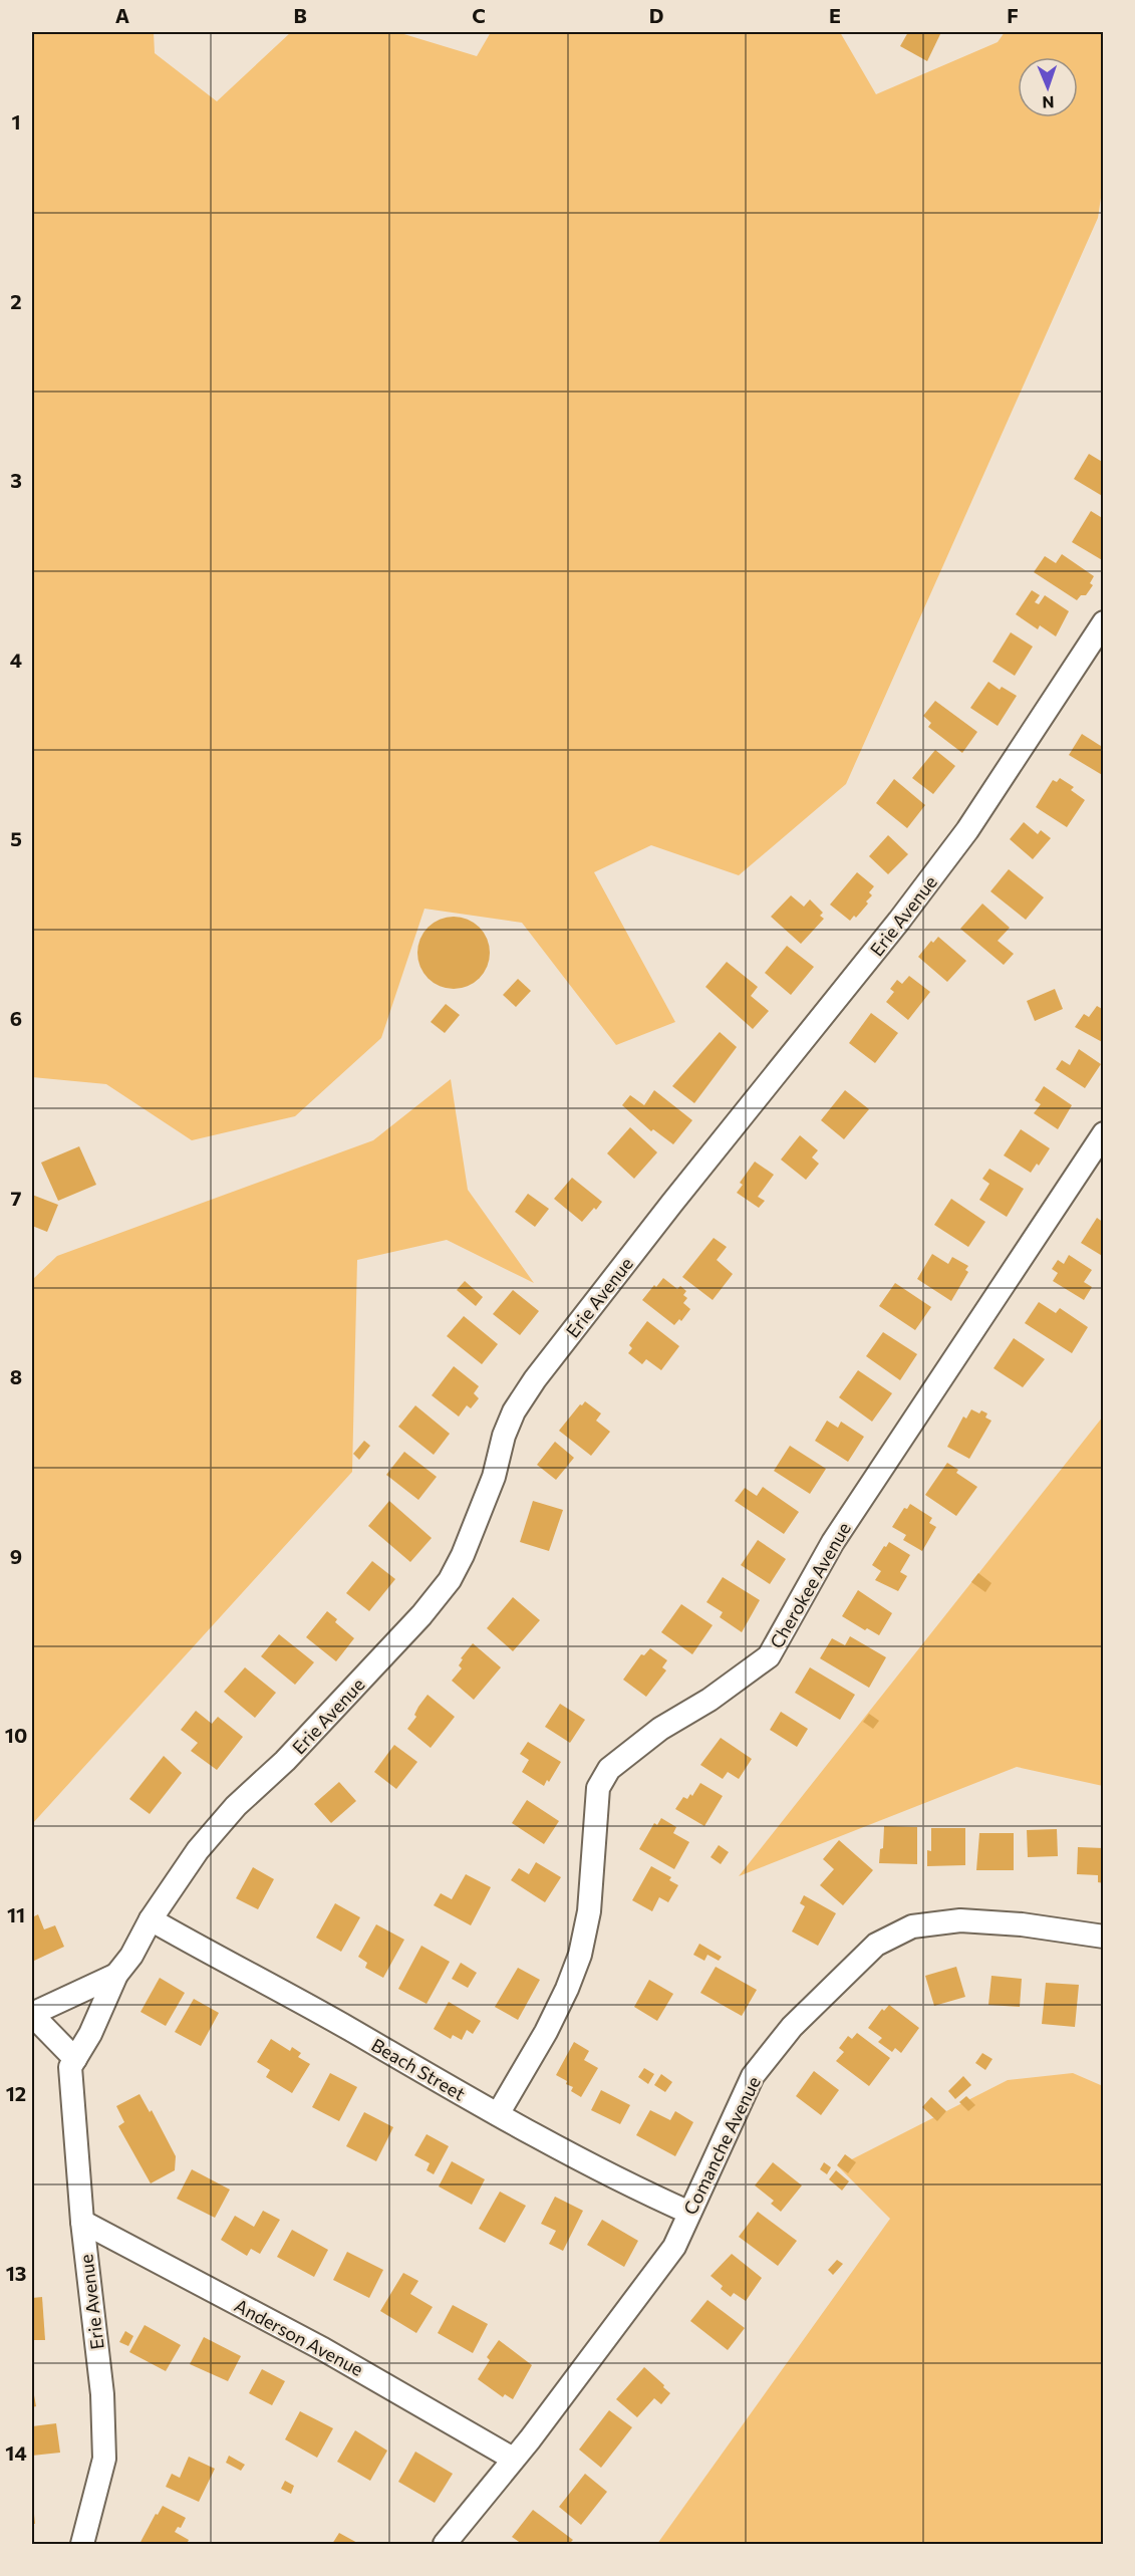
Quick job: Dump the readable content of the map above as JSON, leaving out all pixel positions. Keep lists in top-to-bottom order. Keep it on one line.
{"streets":{"street":["Erie Avenue","Cherokee Avenue","Beach Street","Comanche Avenue","Anderson Avenue"]},"crossings":[["Erie Avenue","Beach Street"],["Erie Avenue","Anderson Avenue"],["Cherokee Avenue","Beach Street"],["Beach Street","Comanche Avenue"],["Comanche Avenue","Anderson Avenue"]],"north":"bottom","grid":{"columns":["A","B","C","D","E","F"],"rows":["1","2","3","4","5","6","7","8","9","10","11","12","13","14"]}}
